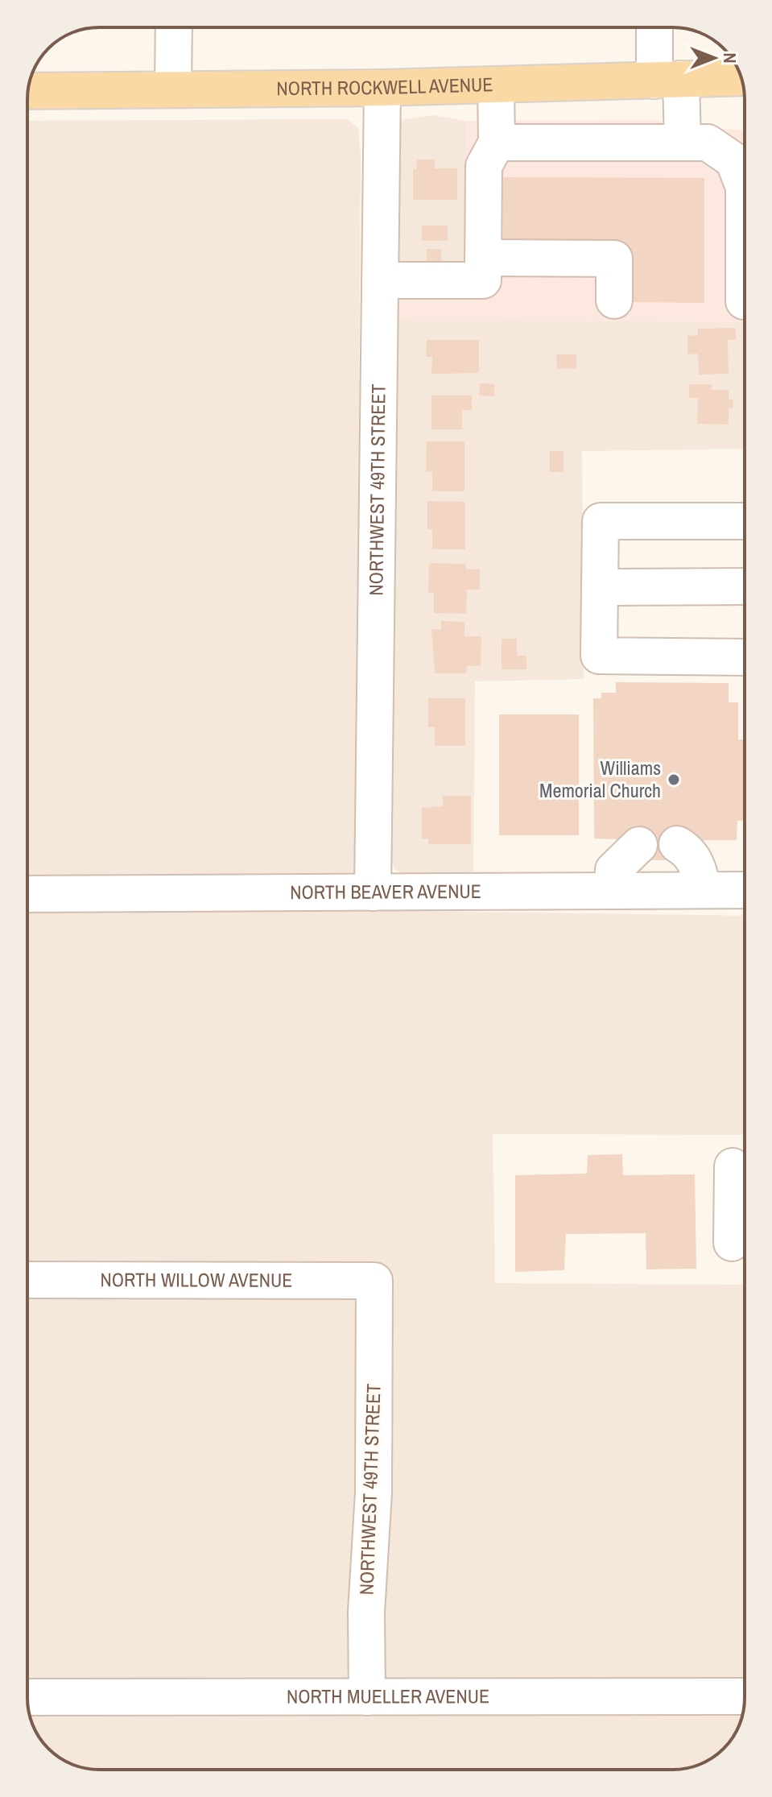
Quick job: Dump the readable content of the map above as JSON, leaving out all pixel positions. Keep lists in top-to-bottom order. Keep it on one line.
{"streets":{"main road":["NORTH ROCKWELL AVENUE"],"street":["NORTHWEST 49TH STREET","NORTH BEAVER AVENUE","NORTH WILLOW AVENUE","NORTH MUELLER AVENUE"]},"crossings":[["NORTH ROCKWELL AVENUE","NORTHWEST 49TH STREET"],["NORTHWEST 49TH STREET","NORTH BEAVER AVENUE"],["NORTHWEST 49TH STREET","NORTH WILLOW AVENUE"],["NORTHWEST 49TH STREET","NORTH MUELLER AVENUE"]],"places":["Williams Memorial Church"],"north":"right"}
